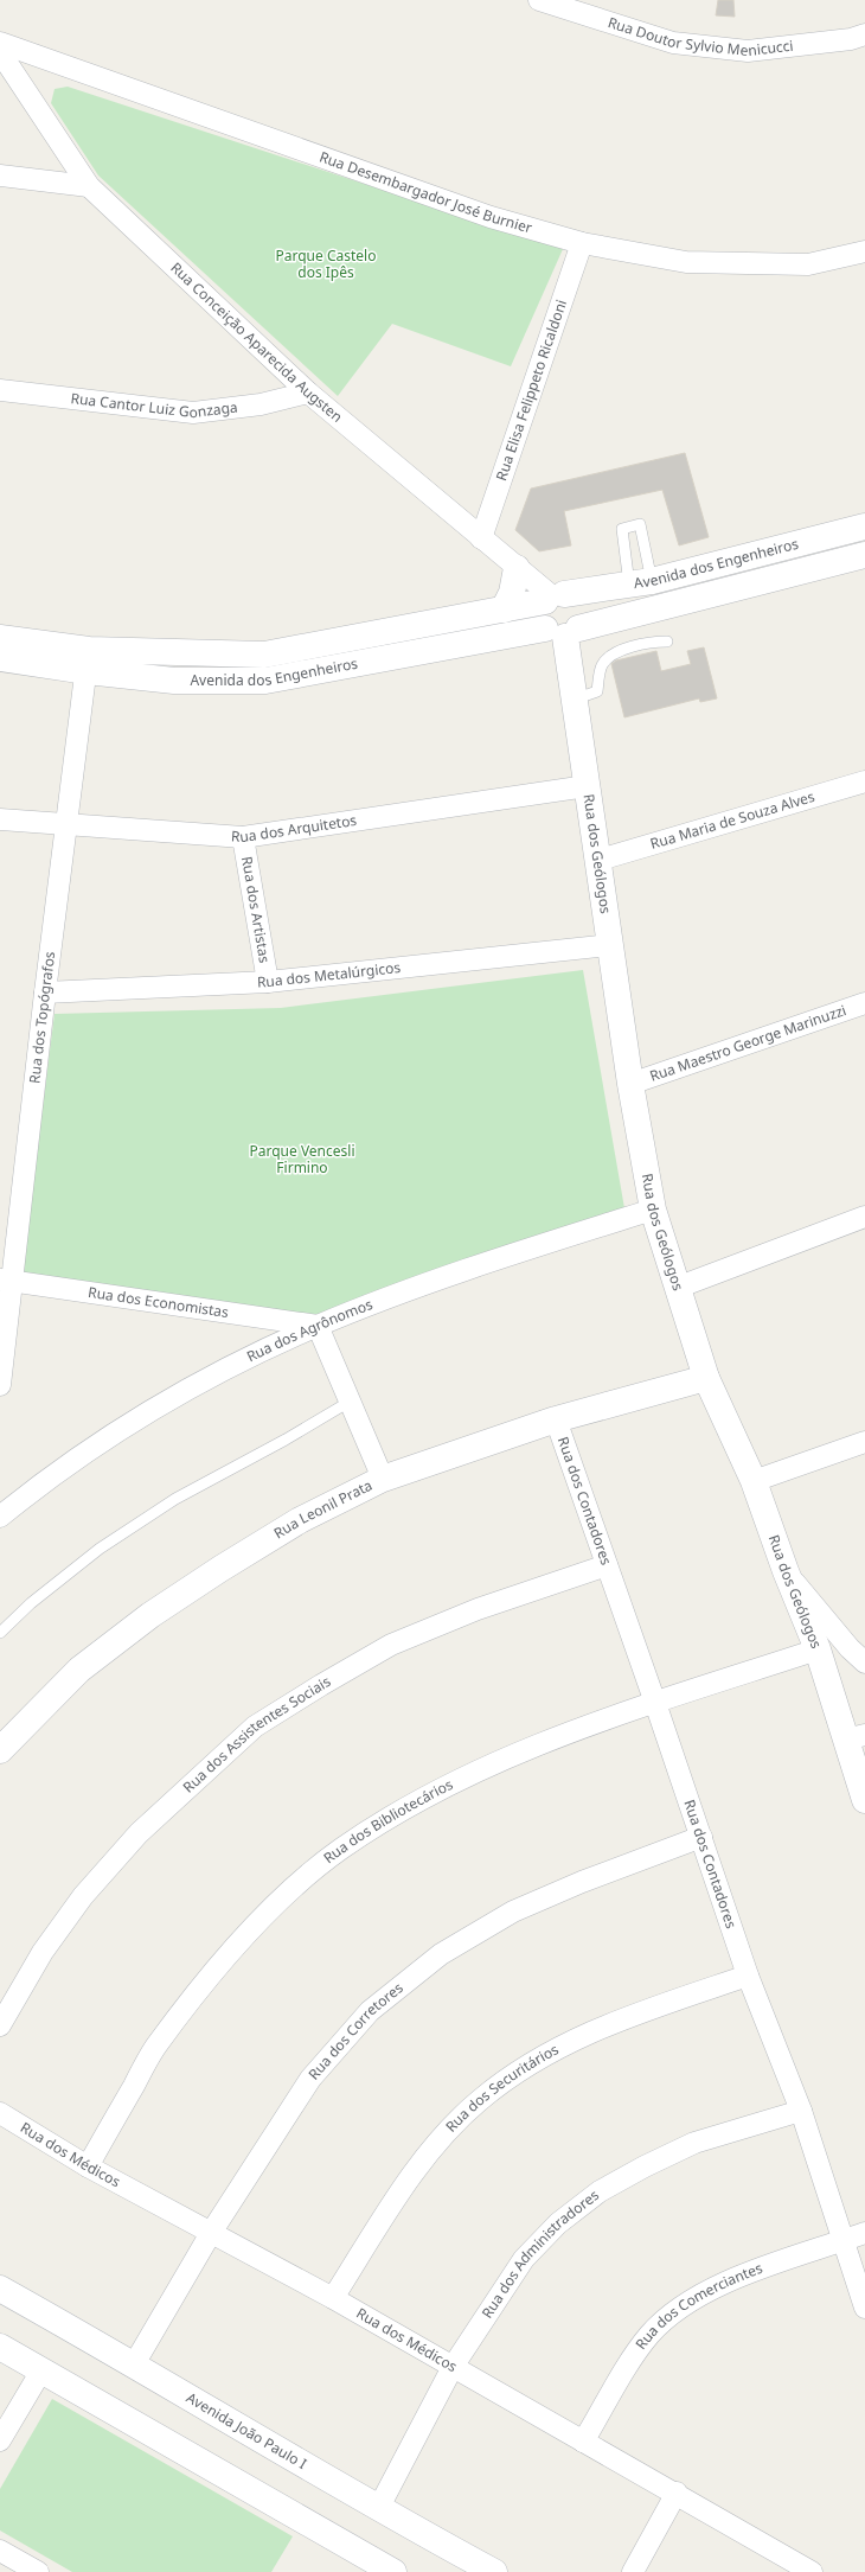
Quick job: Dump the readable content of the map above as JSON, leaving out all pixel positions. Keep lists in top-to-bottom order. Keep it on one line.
{"streets":{"street":["Rua Doutor Sylvio Menicucci","Rua Desembargador José Burnier","Rua Conceição Aparecida Augsten","Rua Elisa Felippeto Ricaldoni","Rua Cantor Luiz Gonzaga","Avenida dos Engenheiros","Rua Maria de Souza Alves","Rua dos Arquitetos","Rua dos Geólogos","Rua dos Artistas","Rua dos Metalúrgicos","Rua dos Topógrafos","Rua Maestro George Marinuzzi","Rua dos Economistas","Rua dos Agrônomos","Rua dos Contadores","Rua Leonil Prata","Rua dos Assistentes Sociais","Rua dos Bibliotecários","Rua dos Corretores","Rua dos Securitários","Rua dos Médicos","Rua dos Administradores","Rua dos Comerciantes","Avenida João Paulo I"]},"crossings":[["Rua Desembargador José Burnier","Rua Elisa Felippeto Ricaldoni"],["Rua Conceição Aparecida Augsten","Rua Elisa Felippeto Ricaldoni"],["Rua Conceição Aparecida Augsten","Rua Cantor Luiz Gonzaga"],["Rua Conceição Aparecida Augsten","Avenida dos Engenheiros"],["Avenida dos Engenheiros","Rua dos Geólogos"],["Avenida dos Engenheiros","Rua dos Topógrafos"],["Rua Maria de Souza Alves","Rua dos Geólogos"],["Rua dos Arquitetos","Rua dos Geólogos"],["Rua dos Arquitetos","Rua dos Artistas"],["Rua dos Arquitetos","Rua dos Topógrafos"],["Rua dos Geólogos","Rua dos Metalúrgicos"],["Rua dos Geólogos","Rua Maestro George Marinuzzi"],["Rua dos Geólogos","Rua dos Agrônomos"],["Rua dos Geólogos","Rua Leonil Prata"],["Rua dos Geólogos","Rua dos Bibliotecários"],["Rua dos Artistas","Rua dos Metalúrgicos"],["Rua dos Metalúrgicos","Rua dos Topógrafos"],["Rua dos Topógrafos","Rua dos Economistas"],["Rua dos Economistas","Rua dos Agrônomos"],["Rua dos Contadores","Rua Leonil Prata"],["Rua dos Contadores","Rua dos Assistentes Sociais"],["Rua dos Contadores","Rua dos Bibliotecários"],["Rua dos Contadores","Rua dos Corretores"],["Rua dos Contadores","Rua dos Securitários"],["Rua dos Contadores","Rua dos Administradores"],["Rua dos Contadores","Rua dos Comerciantes"],["Rua dos Bibliotecários","Rua dos Médicos"],["Rua dos Corretores","Rua dos Médicos"],["Rua dos Corretores","Avenida João Paulo I"],["Rua dos Securitários","Rua dos Médicos"],["Rua dos Médicos","Rua dos Administradores"],["Rua dos Médicos","Rua dos Comerciantes"],["Rua dos Administradores","Avenida João Paulo I"]],"parks":["Parque Castelo dos Ipês","Parque Vencesli Firmino"]}
